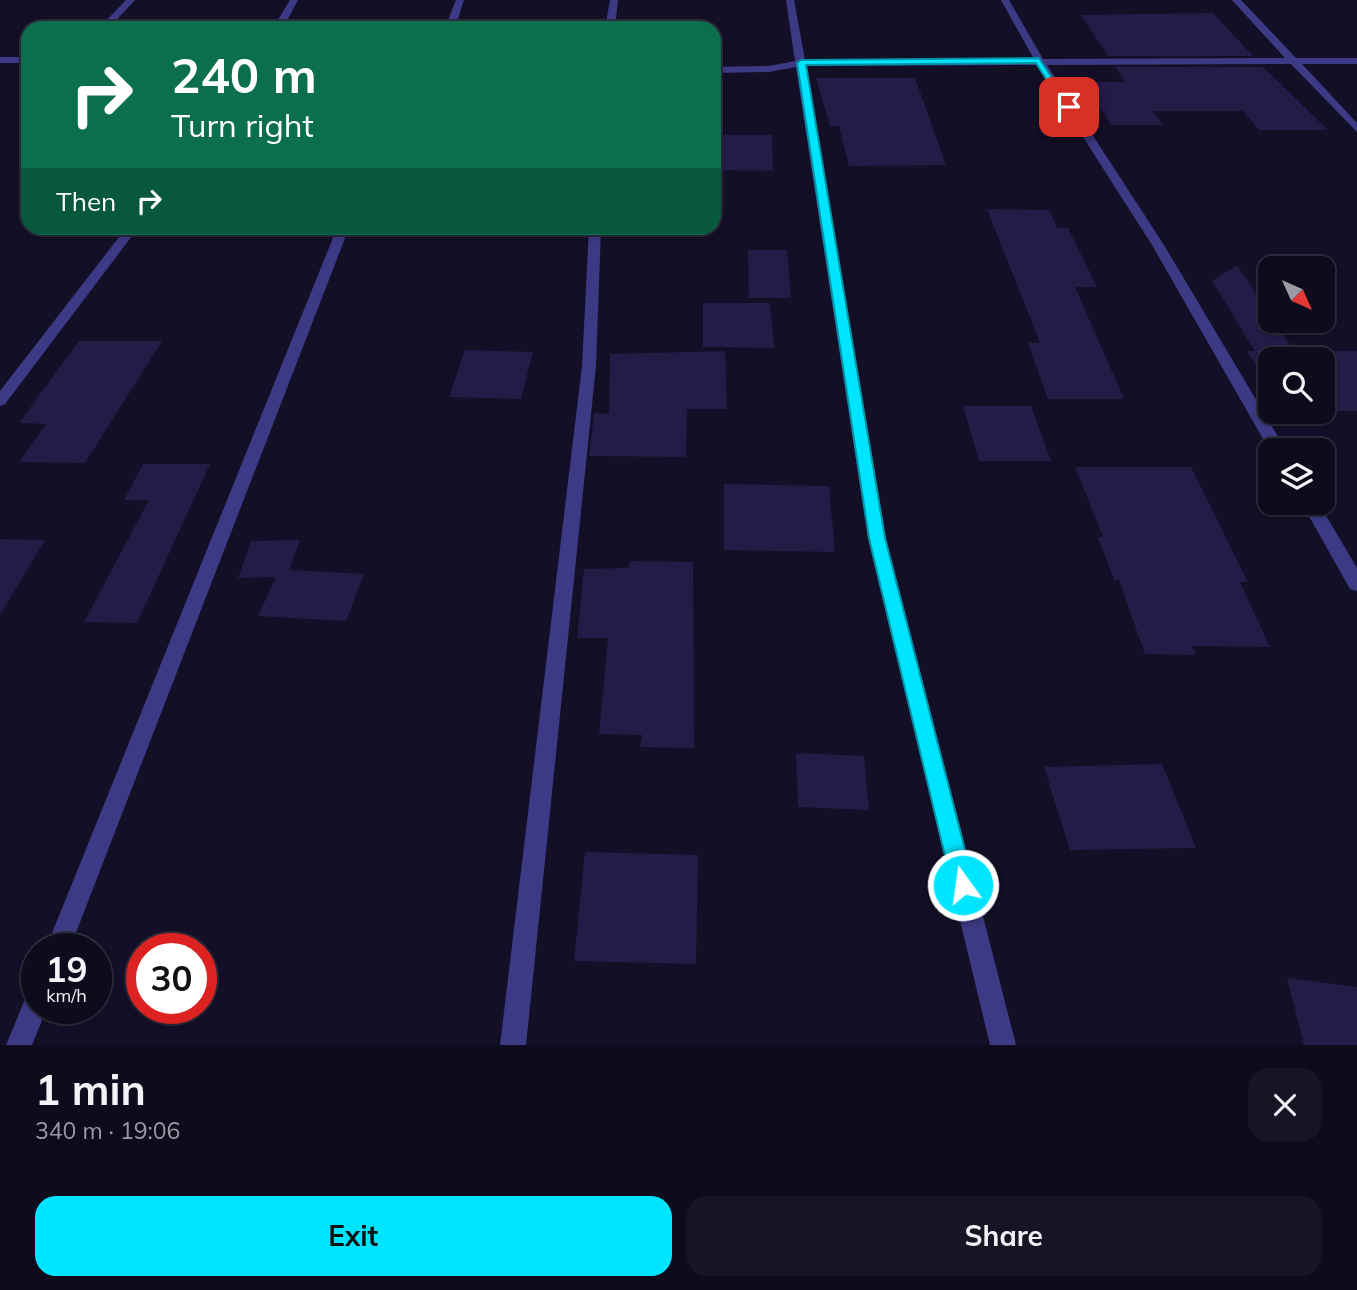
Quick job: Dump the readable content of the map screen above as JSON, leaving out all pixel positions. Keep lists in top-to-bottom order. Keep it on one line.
{"north":"bottom right","page":{"turn":["240 m","Turn right"],"then":"Then","speed":"19 km/h","limit":"30","heading":["1 min","340 m · 19:06"],"buttons":["Exit","Share"]}}
